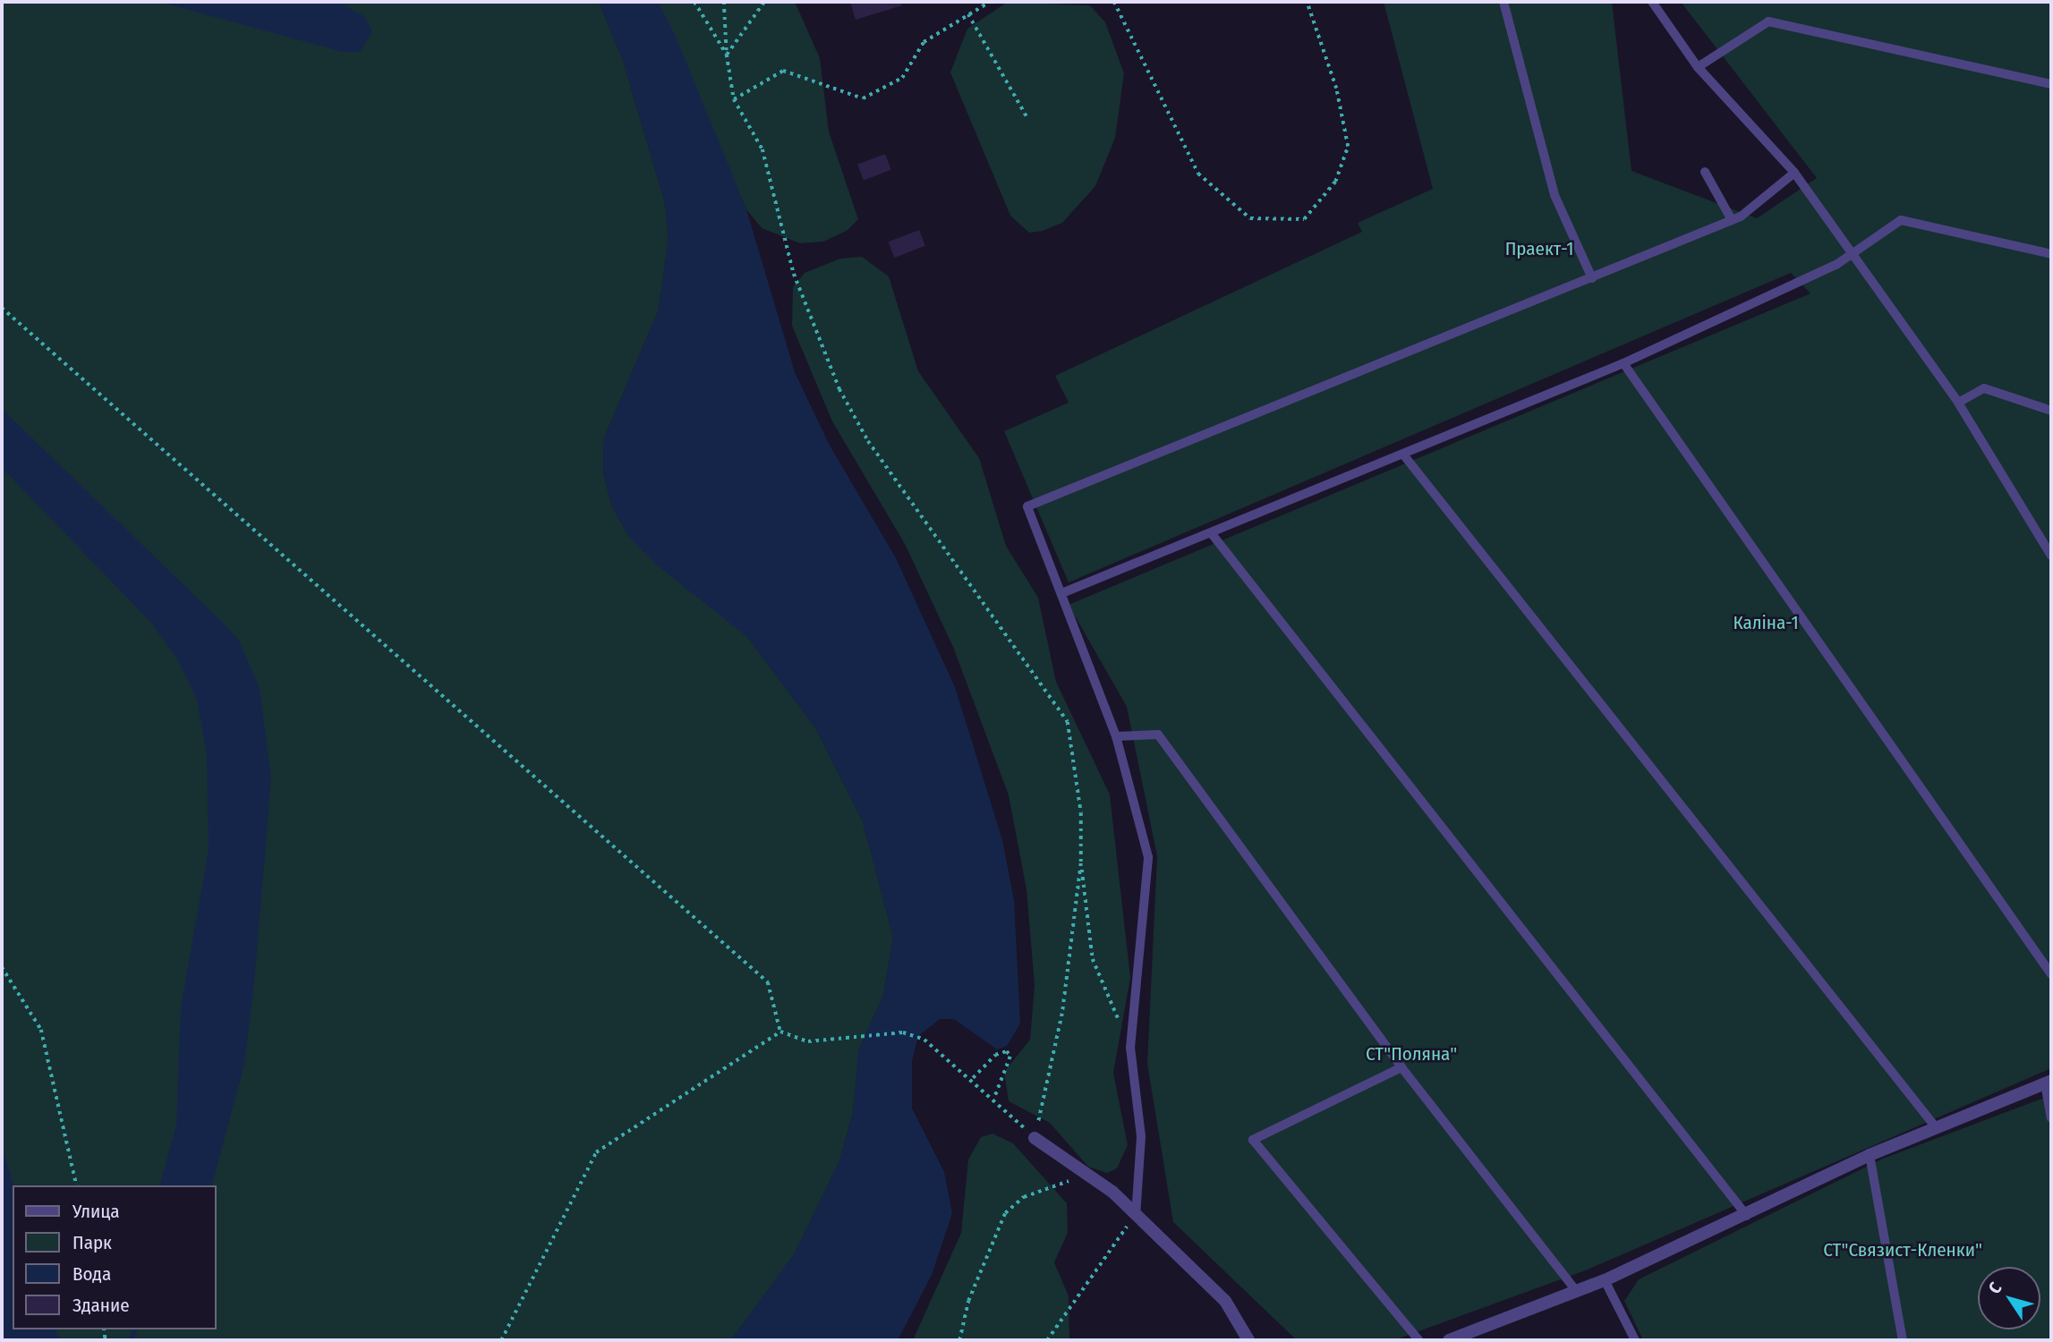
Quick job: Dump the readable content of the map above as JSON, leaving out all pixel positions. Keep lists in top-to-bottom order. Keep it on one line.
{"parks":["Праект-1","Каліна-1","СТ\"Поляна\"","СТ\"Связист-Кленки\""],"legend":["Улица","Парк","Вода","Здание"],"north":"top left"}
